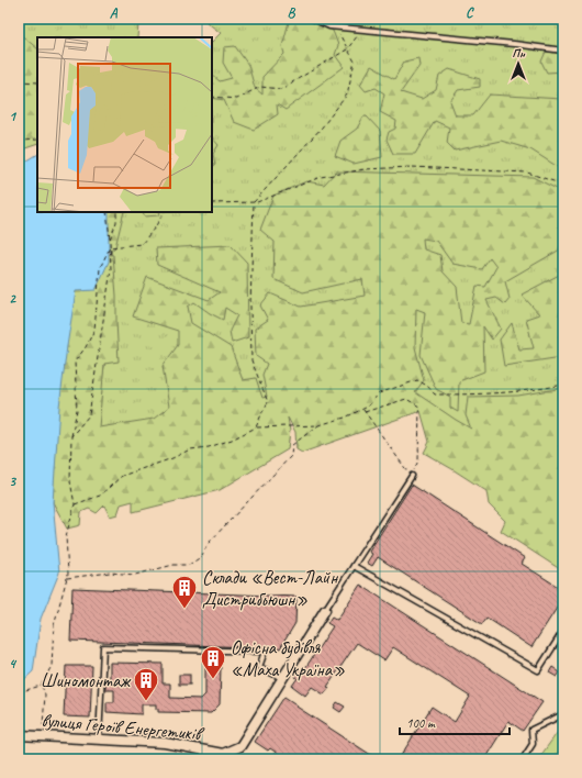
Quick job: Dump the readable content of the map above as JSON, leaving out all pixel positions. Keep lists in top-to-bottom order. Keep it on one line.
{"streets":{"street":["вулиця Героїв Енергетиків"]},"places":{"building":["Склади «Вест-Лайн Дистрибьюшн»","Офісна будівля «Маха Україна»","Шиномонтаж"]},"scale_bar":"100 m","north":"top","grid":{"columns":["A","B","C"],"rows":["1","2","3","4"]}}
